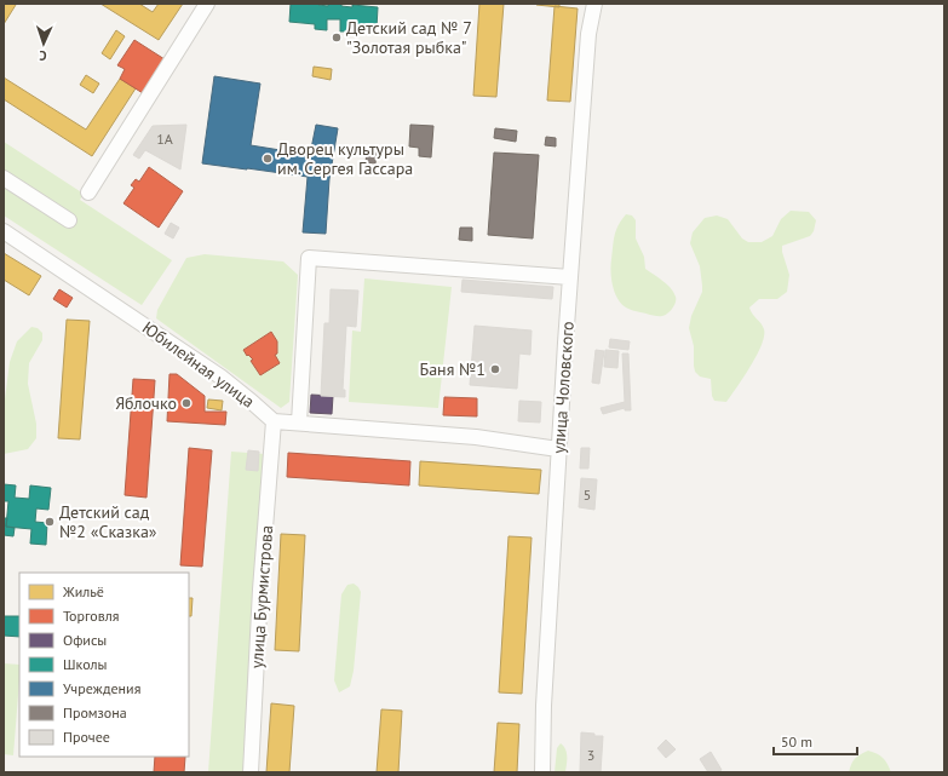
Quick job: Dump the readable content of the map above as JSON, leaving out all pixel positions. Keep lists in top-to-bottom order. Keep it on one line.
{"streets":{"street":["Юбилейная улица","улица Чоловского","улица Бурмистрова"]},"crossings":[["Юбилейная улица","улица Бурмистрова"]],"places":["Детский сад № 7 \"Золотая рыбка\"","Дворец культуры им. Сергея Гассара","Баня №1","Яблочко","Детский сад №2 «Сказка»"],"house_numbers":["1А","5","3"],"legend":["Жильё","Торговля","Офисы","Школы","Учреждения","Промзона","Прочее"],"scale_bar":"50 m","north":"bottom"}
